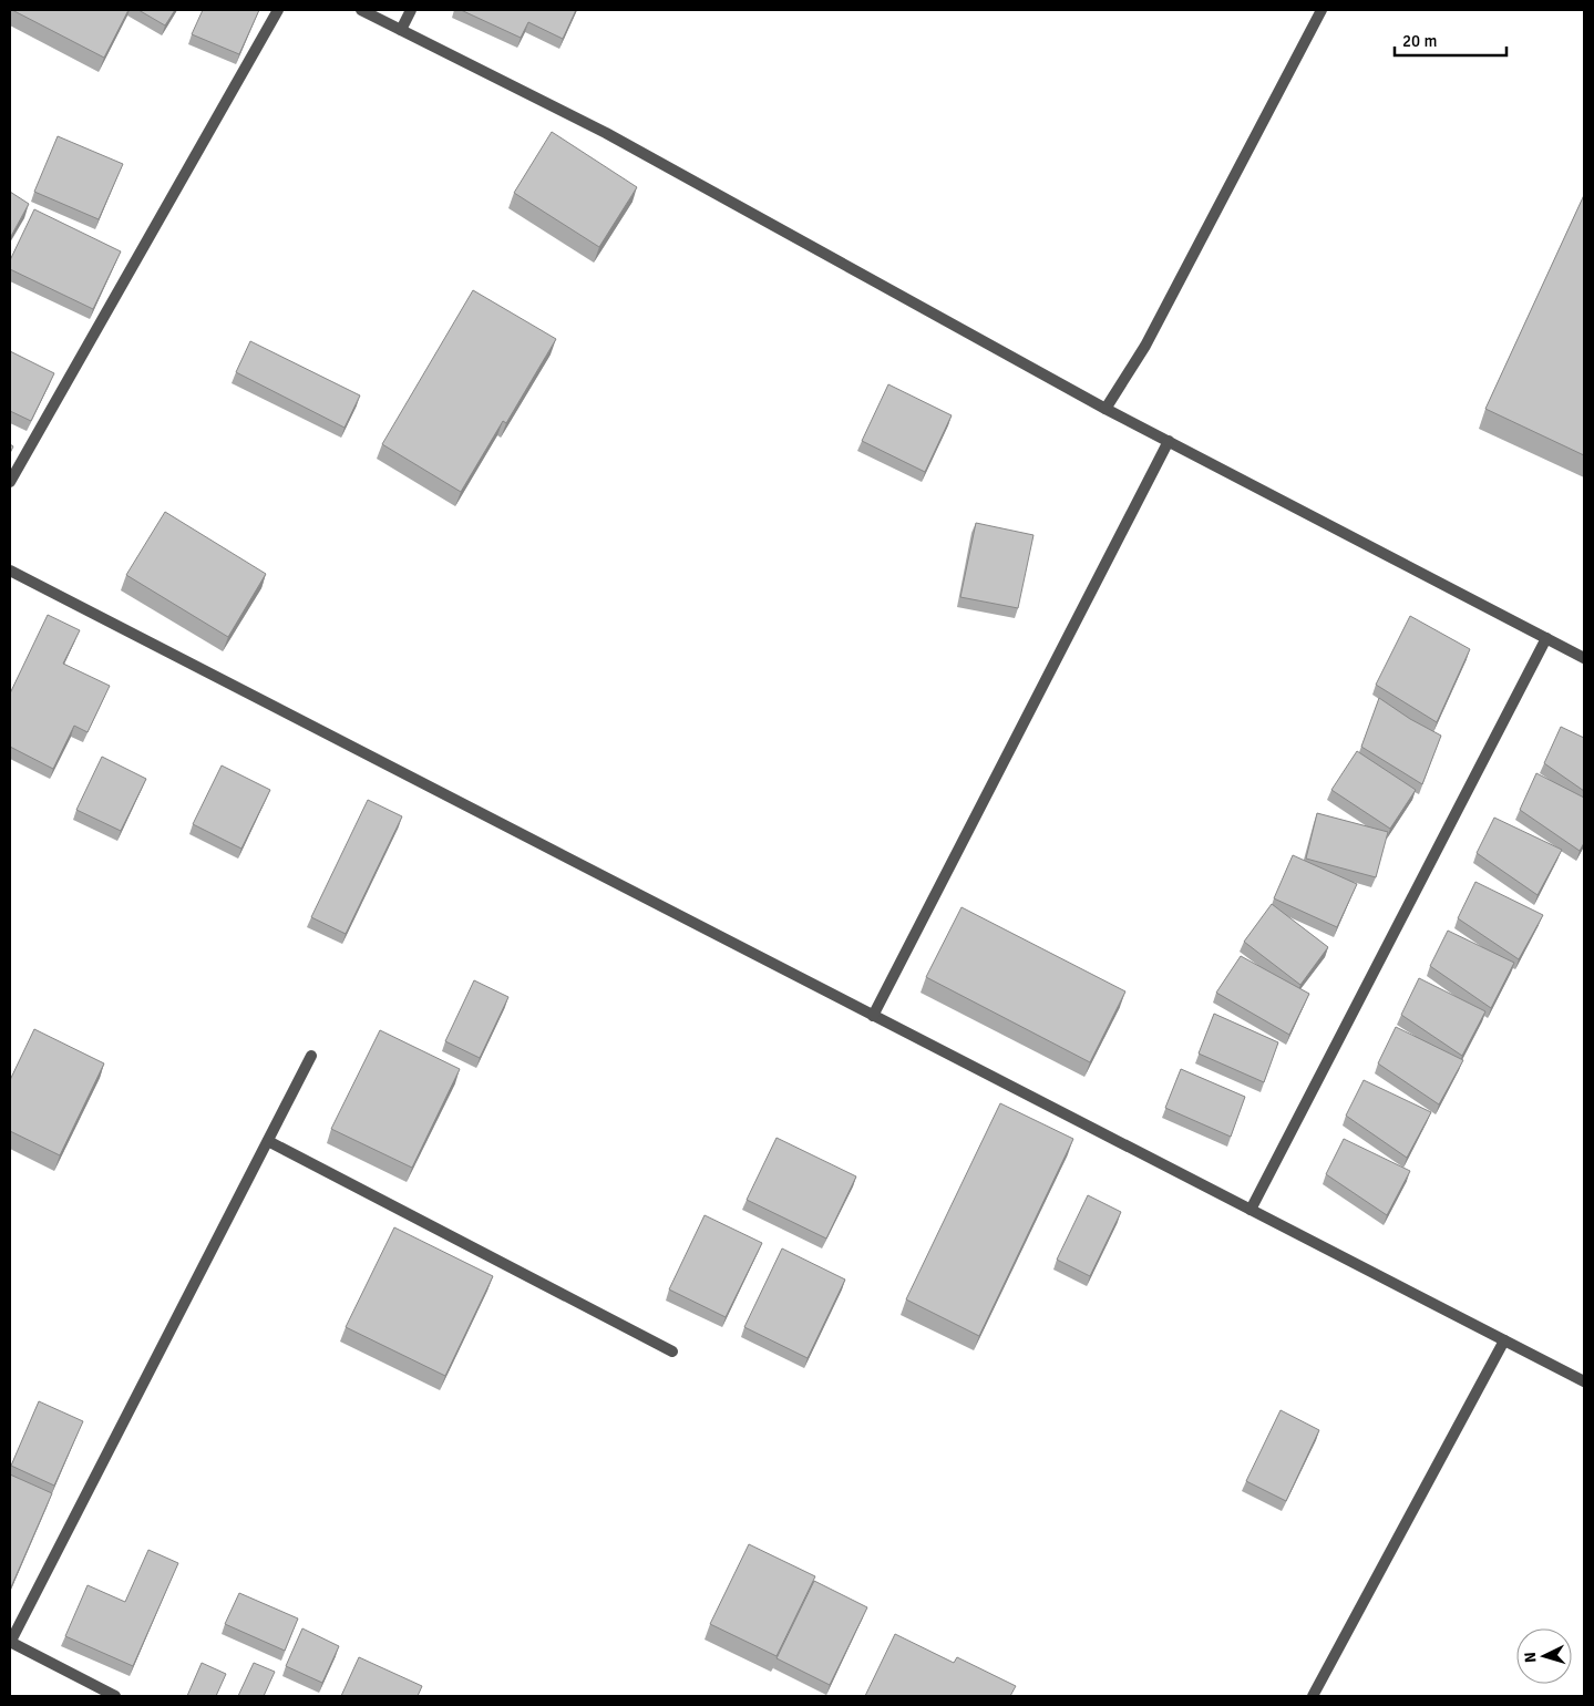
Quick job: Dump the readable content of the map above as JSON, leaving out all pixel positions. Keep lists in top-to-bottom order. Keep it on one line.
{"scale_bar":"20 m","north":"left"}
